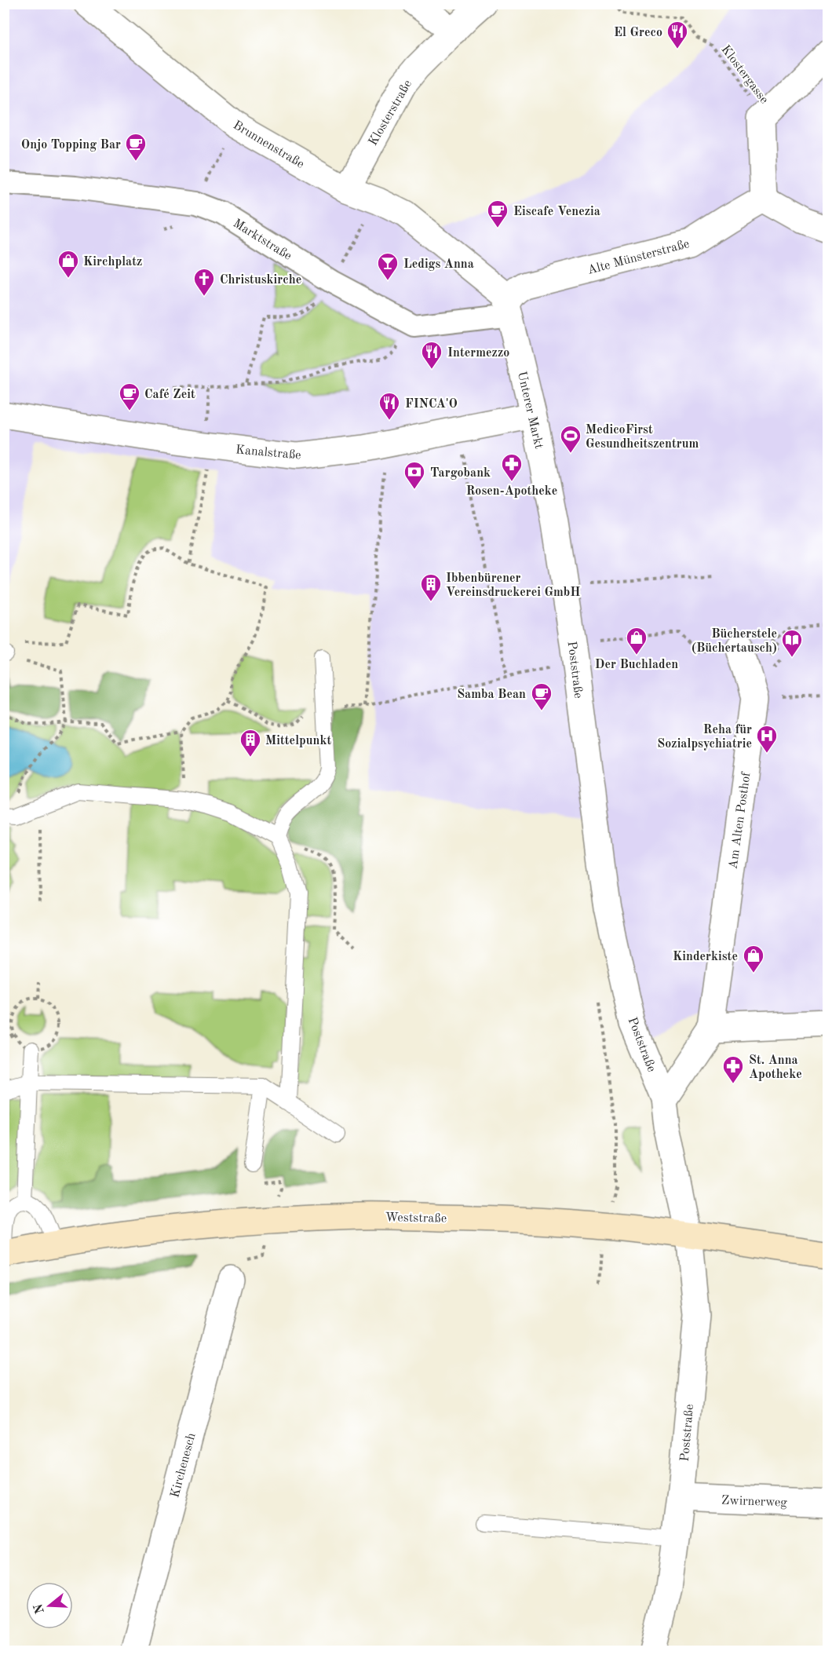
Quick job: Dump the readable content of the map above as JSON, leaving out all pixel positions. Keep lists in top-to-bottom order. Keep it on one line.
{"streets":{"main road":["Weststraße"],"street":["Klosterstraße","Brunnenstraße","Marktstraße","Alte Münsterstraße","Unterer Markt","Kanalstraße","Poststraße","Am Alten Posthof","Kirchenesch","Zwirnerweg"],"path":["Klostergasse"]},"crossings":[["Klosterstraße","Brunnenstraße"],["Brunnenstraße","Marktstraße"],["Brunnenstraße","Alte Münsterstraße"],["Brunnenstraße","Unterer Markt"],["Marktstraße","Alte Münsterstraße"],["Marktstraße","Unterer Markt"],["Alte Münsterstraße","Unterer Markt"],["Unterer Markt","Kanalstraße"],["Unterer Markt","Poststraße"],["Poststraße","Am Alten Posthof"],["Poststraße","Weststraße"],["Poststraße","Zwirnerweg"]],"places":{"restaurant":["El Greco","Intermezzo","FINCA'O"],"cafe":["Onjo Topping Bar","Eiscafe Venezia","Café Zeit","Samba Bean"],"shop":["Kirchplatz","Der Buchladen","Kinderkiste"],"bar":["Ledigs Anna"],"church":["Christuskirche"],"sports":["MedicoFirst Gesundheitszentrum"],"pharmacy":["Rosen-Apotheke","St. Anna Apotheke"],"bank":["Targobank"],"building":["Ibbenbürener Vereinsdruckerei GmbH","Mittelpunkt"],"library":["Bücherstele (Büchertausch)"],"hospital":["Reha für Sozialpsychiatrie"]},"north":"left"}
